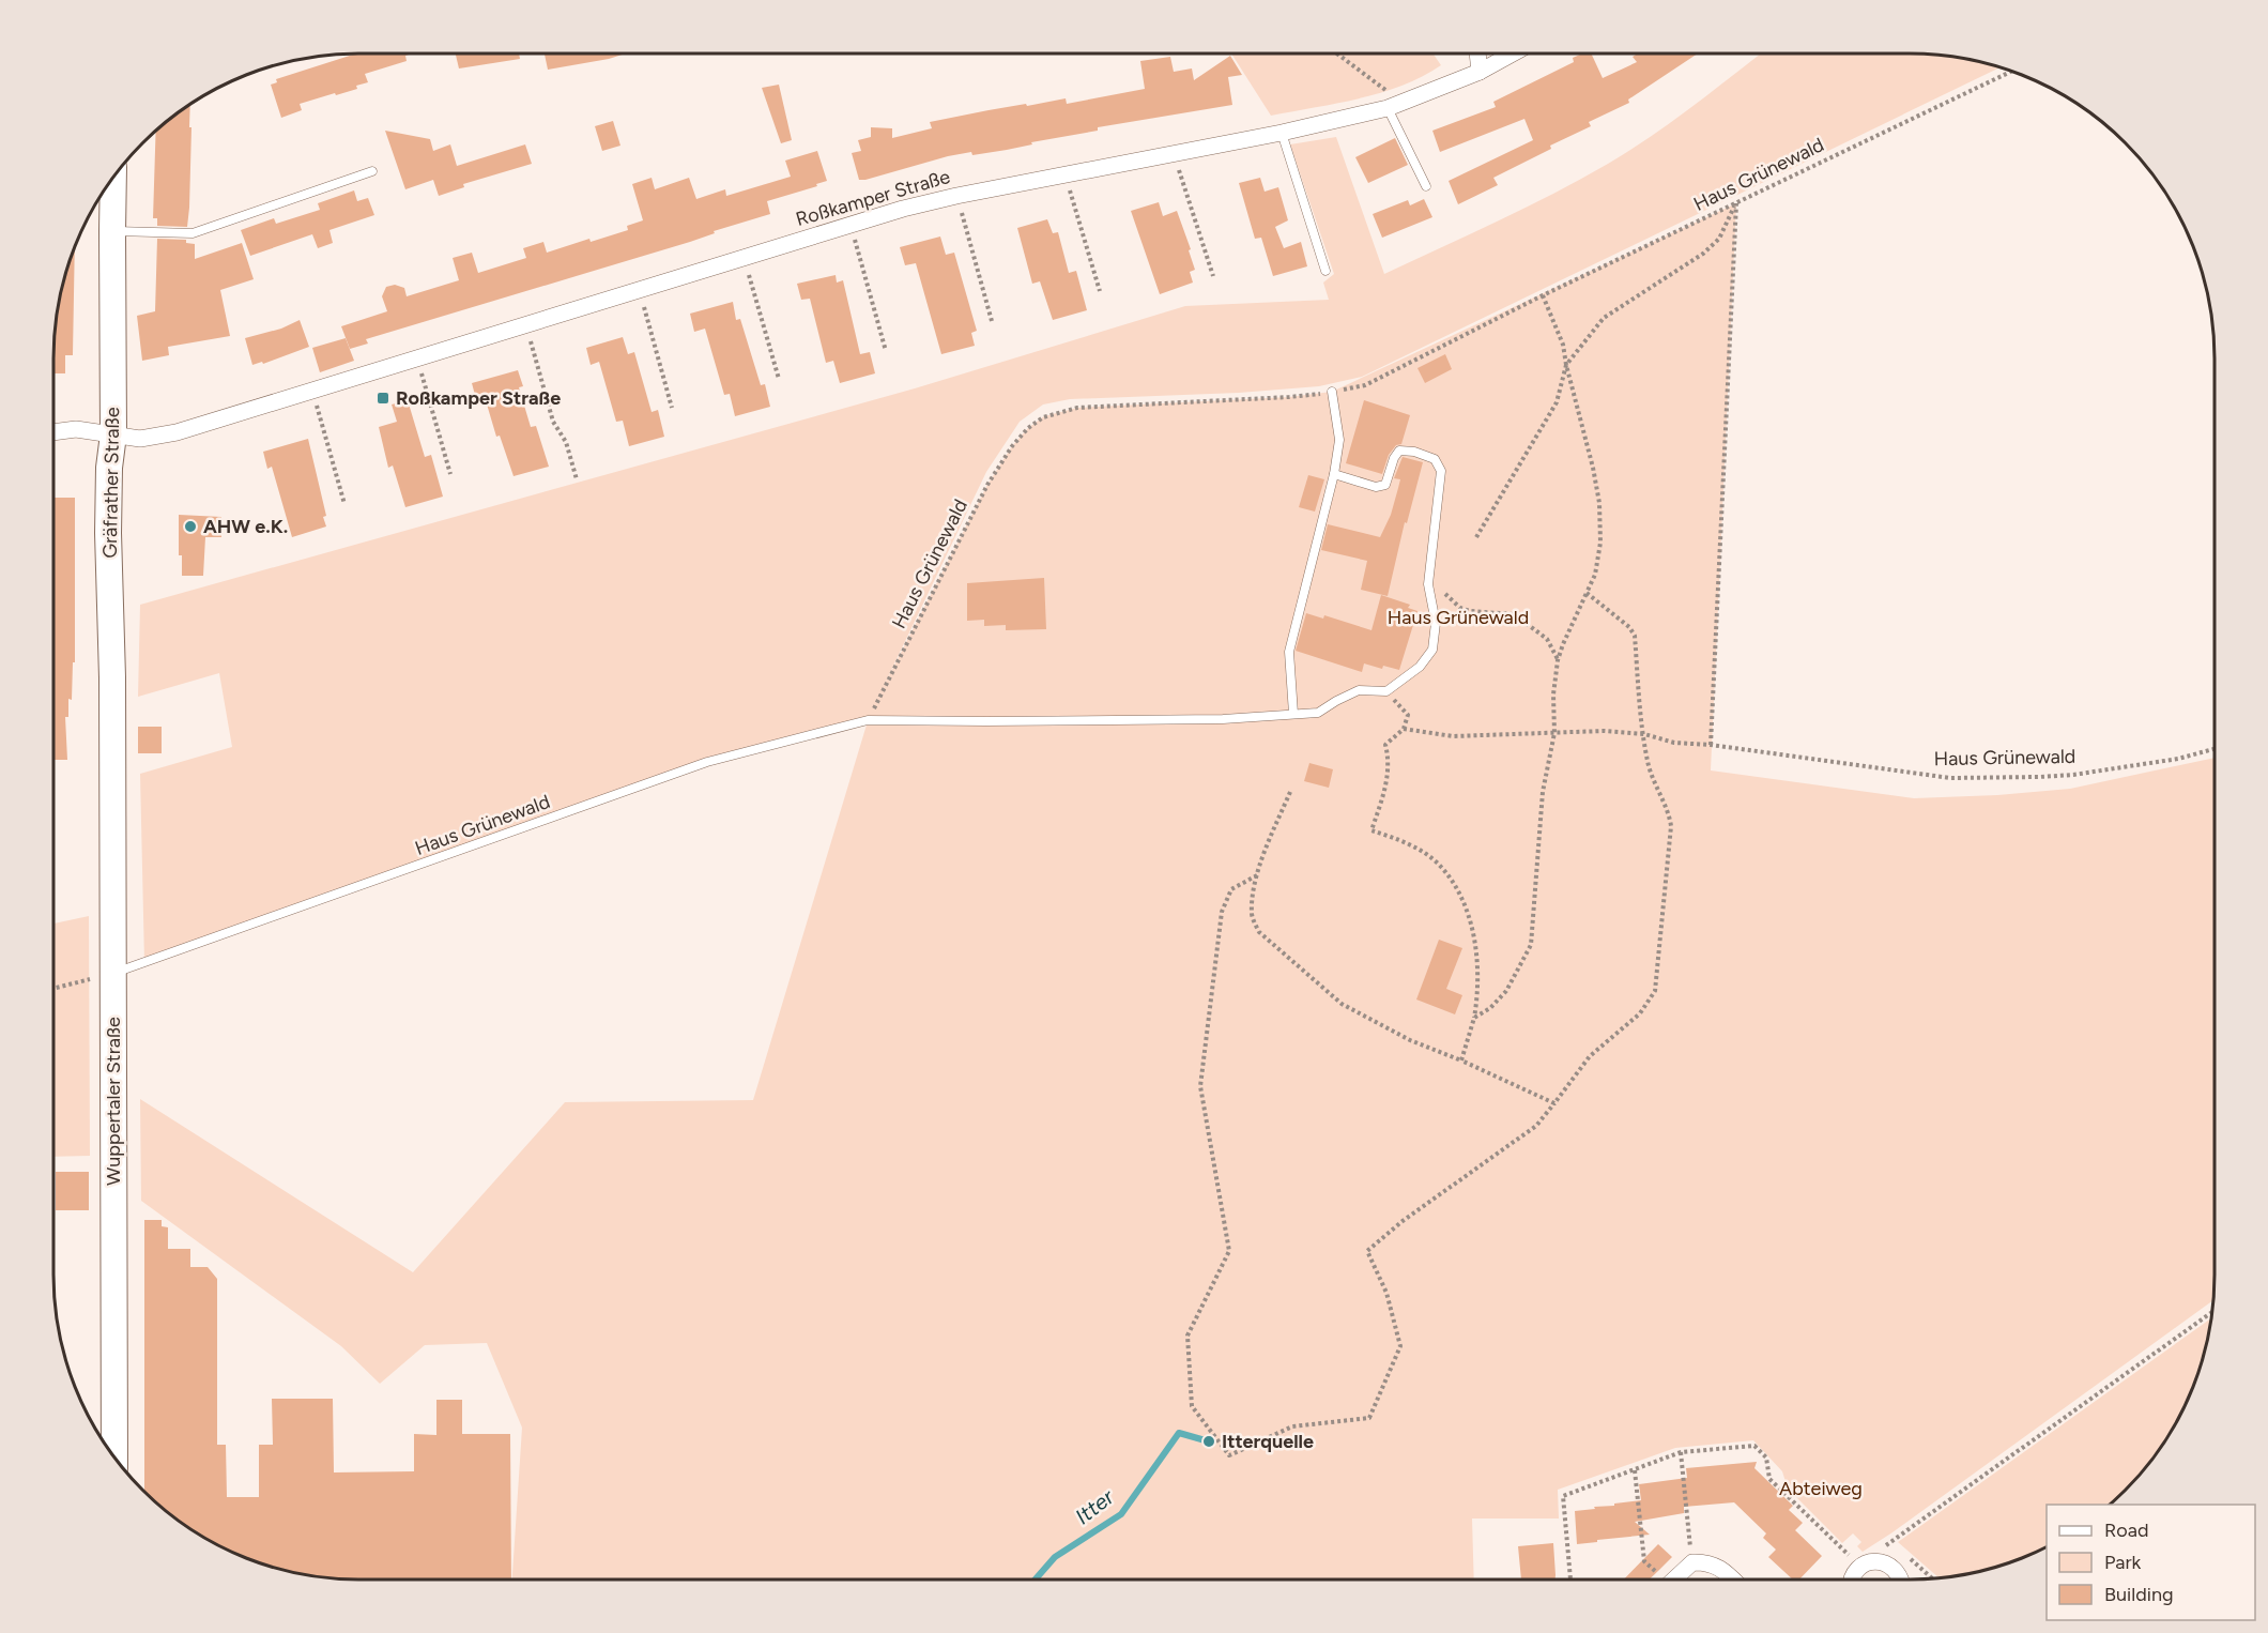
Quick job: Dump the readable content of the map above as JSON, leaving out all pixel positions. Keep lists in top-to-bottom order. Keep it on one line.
{"streets":{"main road":["Gräfrather Straße","Wuppertaler Straße"],"street":["Roßkamper Straße"],"lane":["Haus Grünewald"]},"crossings":[["Haus Grünewald","Wuppertaler Straße"],["Roßkamper Straße","Gräfrather Straße"],["Gräfrather Straße","Wuppertaler Straße"]],"water":["Itter"],"parks":["Haus Grünewald","Abteiweg"],"places":{"transit":["Roßkamper Straße"],"other":["AHW e.K.","Itterquelle"]},"legend":["Road","Park","Building"]}
